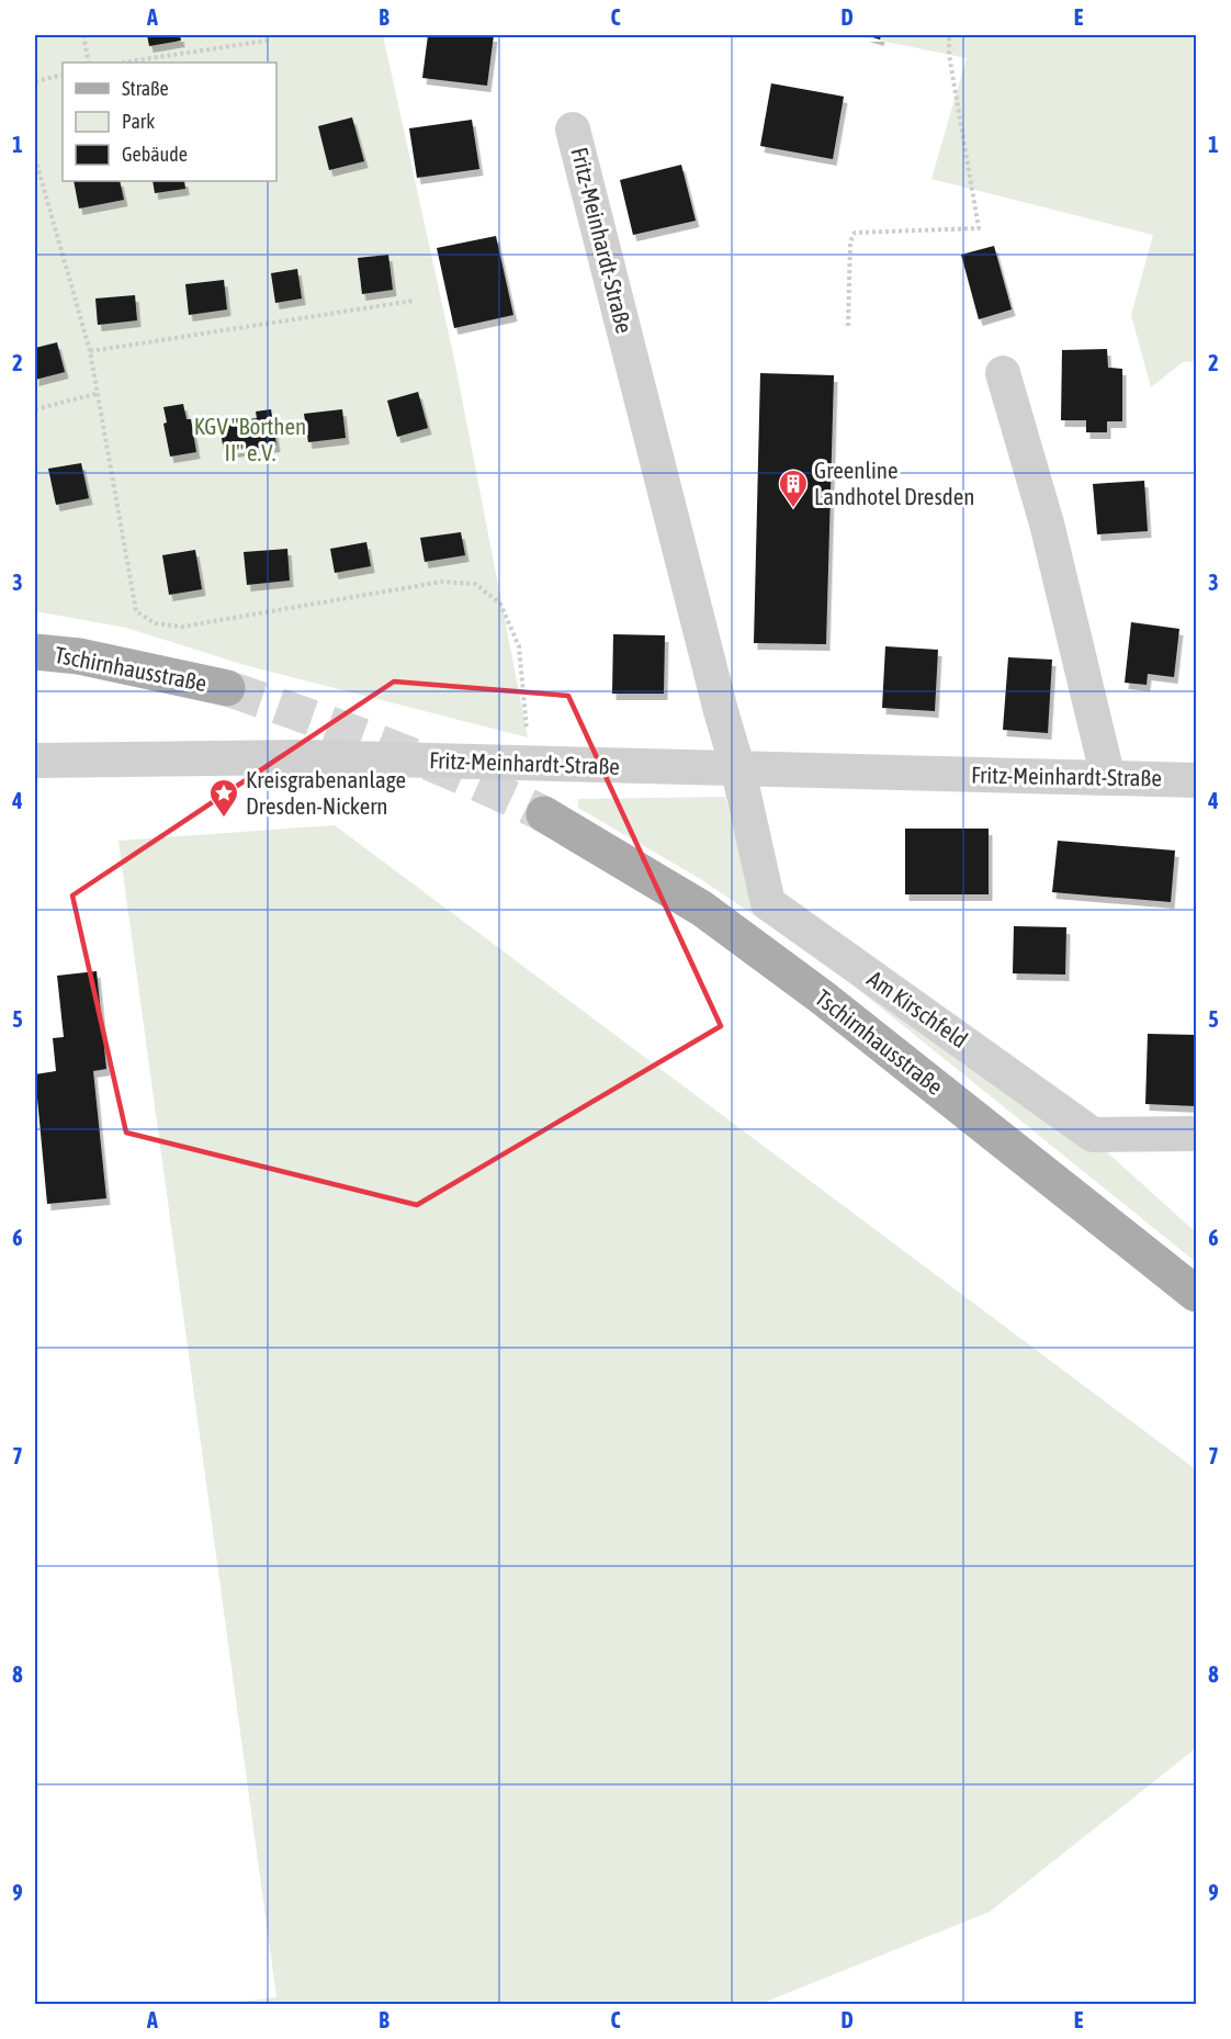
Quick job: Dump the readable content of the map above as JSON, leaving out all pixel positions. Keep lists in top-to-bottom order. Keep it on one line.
{"streets":{"main road":["Tschirnhausstraße"],"street":["Fritz-Meinhardt-Straße","Am Kirschfeld"]},"crossings":[["Fritz-Meinhardt-Straße","Am Kirschfeld"]],"parks":["KGV \"Borthen II\" e.V."],"places":{"building":["Greenline Landhotel Dresden"],"place":["Kreisgrabenanlage Dresden-Nickern"]},"legend":["Straße","Park","Gebäude"],"grid":{"columns":["A","B","C","D","E"],"rows":["1","2","3","4","5","6","7","8","9"]}}
